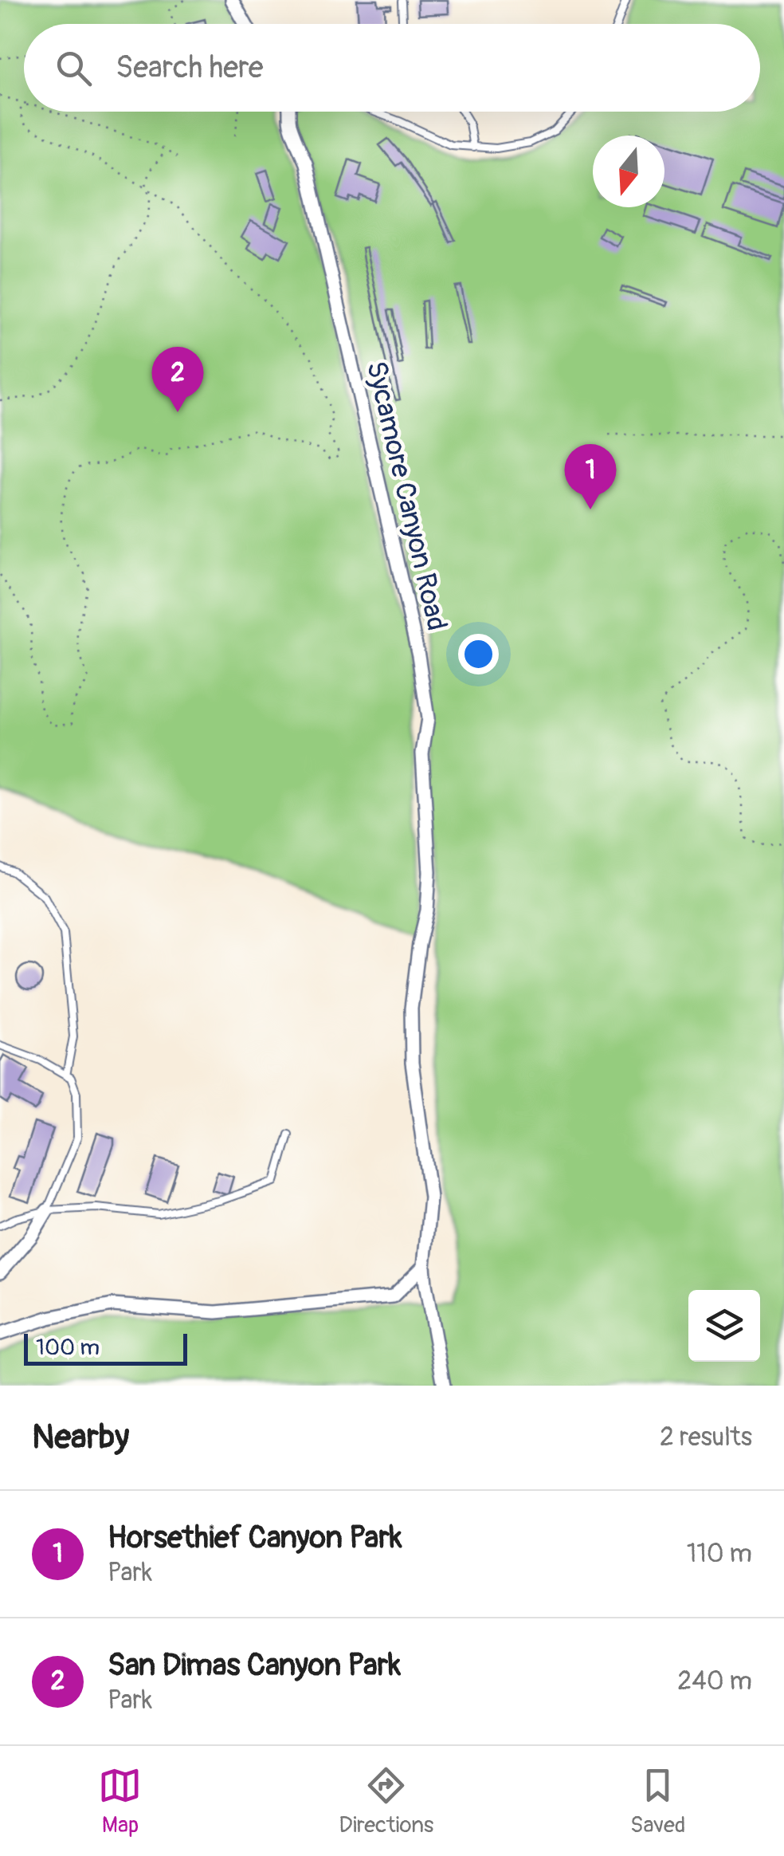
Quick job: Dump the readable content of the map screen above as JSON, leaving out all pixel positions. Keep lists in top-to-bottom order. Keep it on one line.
{"streets":{"street":["Sycamore Canyon Road"]},"scale_bar":"100 m","north":"bottom","page":{"search":"Search here","pins":["2","1"],"scale":"100 m","heading":["Nearby","2 results"],"list":[{"mark":"1","name":"Horsethief Canyon Park","note":"Park","value":"110 m"},{"mark":"2","name":"San Dimas Canyon Park","note":"Park","value":"240 m"}],"nav":["Map","Directions","Saved"]}}
